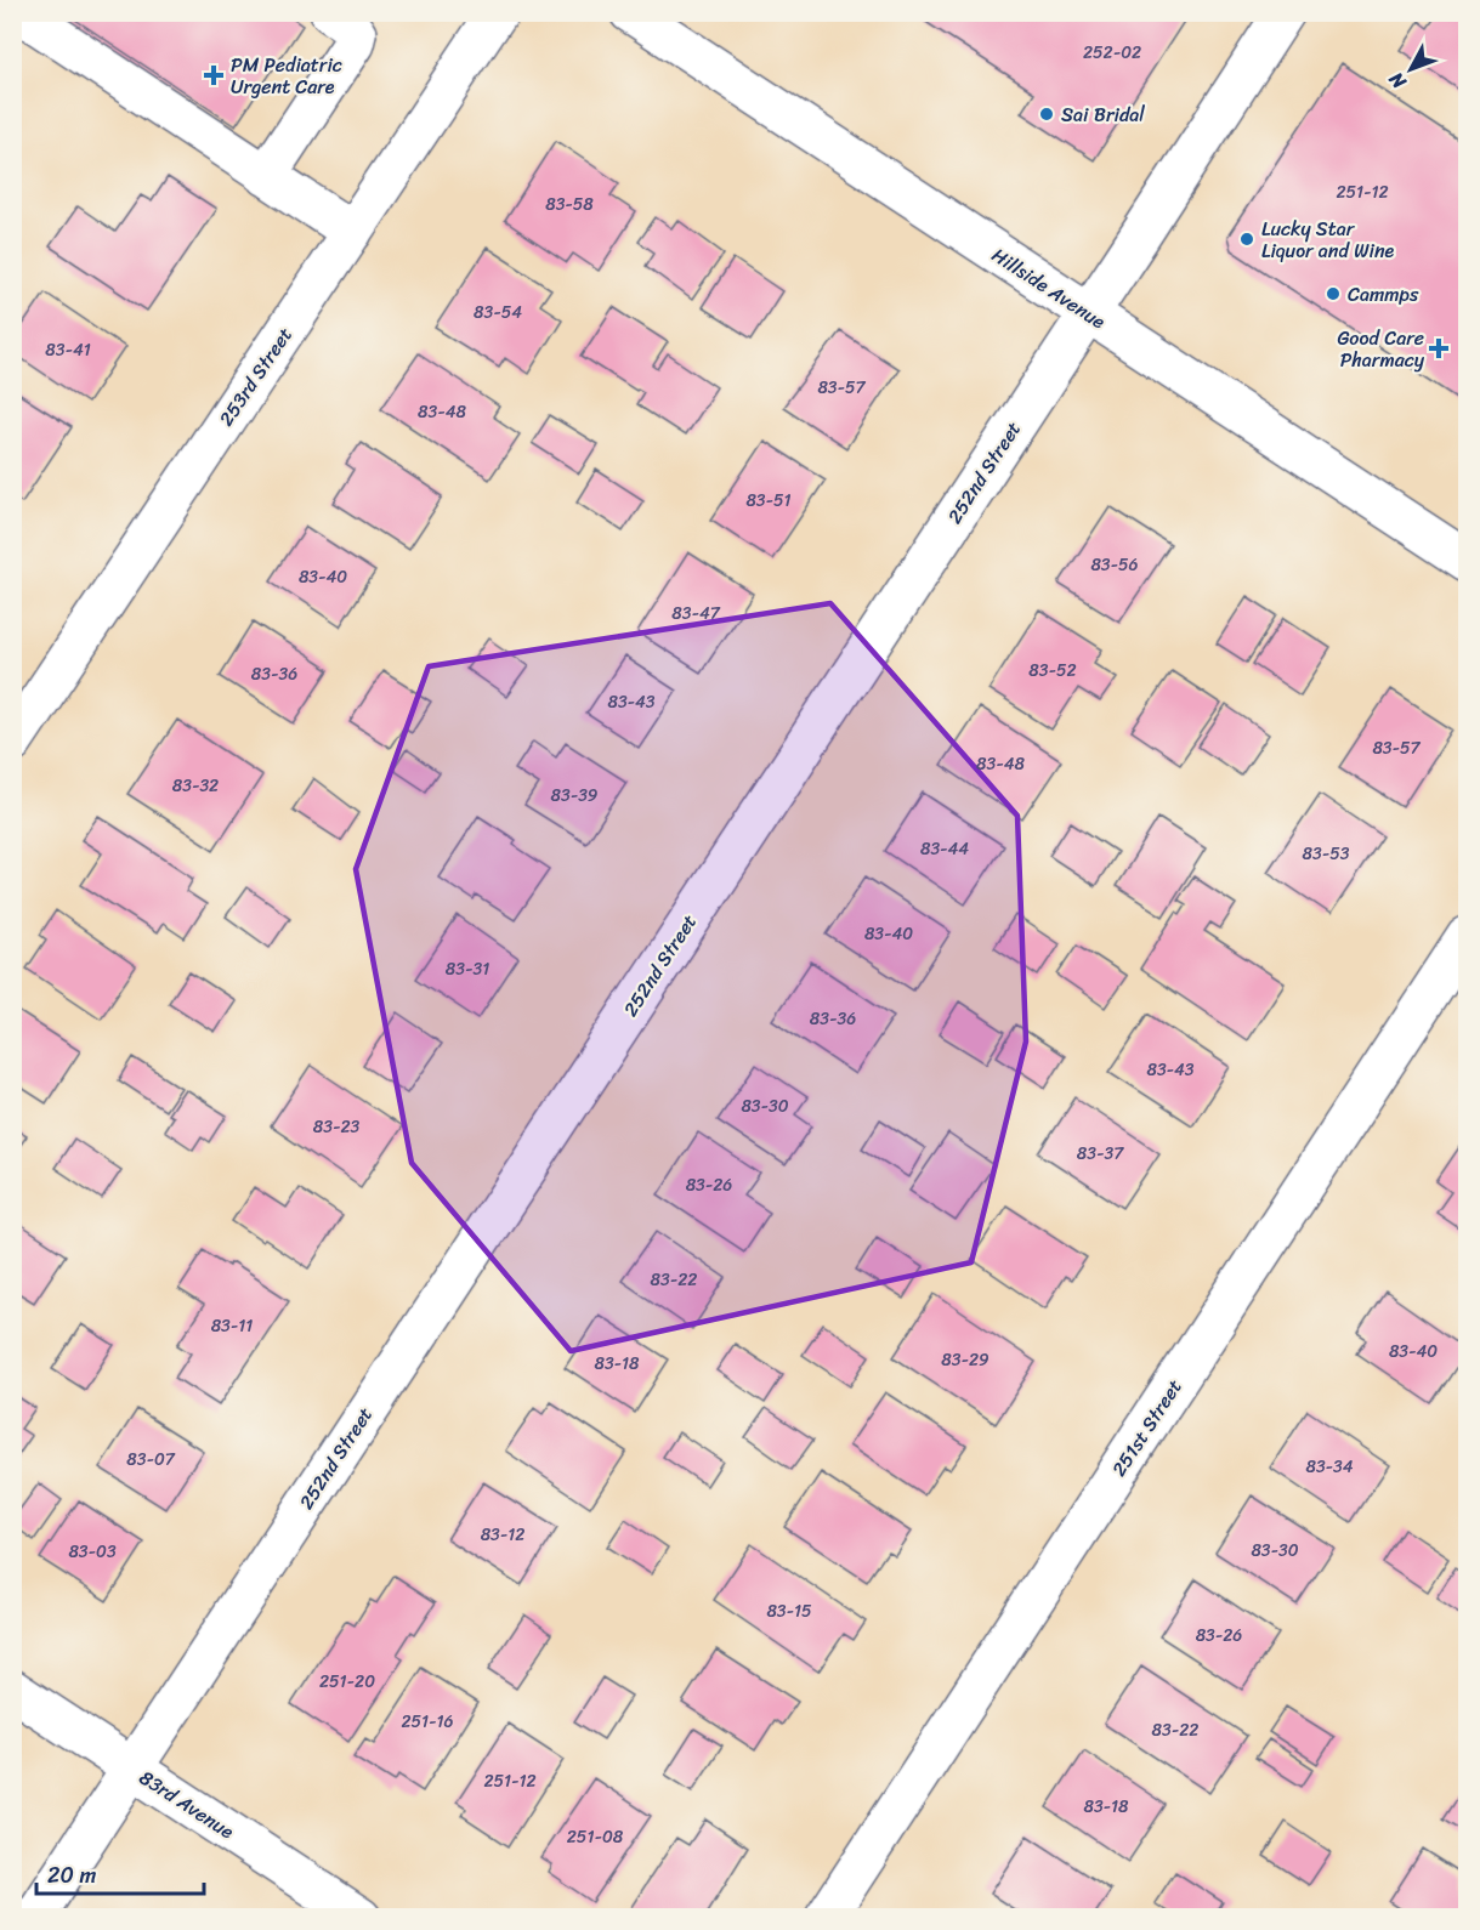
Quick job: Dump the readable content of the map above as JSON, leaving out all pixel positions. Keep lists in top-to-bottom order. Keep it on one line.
{"streets":{"street":["Hillside Avenue","253rd Street","252nd Street","251st Street","83rd Avenue"]},"crossings":[["Hillside Avenue","252nd Street"],["252nd Street","83rd Avenue"]],"places":{"health":["PM Pediatric Urgent Care","Good Care Pharmacy"],"other":["Sai Bridal","Lucky Star Liquor and Wine","Cammps"]},"house_numbers":["252-02","251-12","83-58","83-54","83-41","83-57","83-48","83-51","83-56","83-40","83-47","83-52","83-36","83-43","83-57","83-48","83-32","83-39","83-44","83-53","83-40","83-31","83-36","83-43","83-30","83-23","83-37","83-26","83-22","83-11","83-40","83-29","83-18","83-07","83-34","83-12","83-30","83-03","83-15","83-26","251-20","251-16","83-22","251-12","83-18","251-08"],"scale_bar":"20 m","north":"bottom left"}
